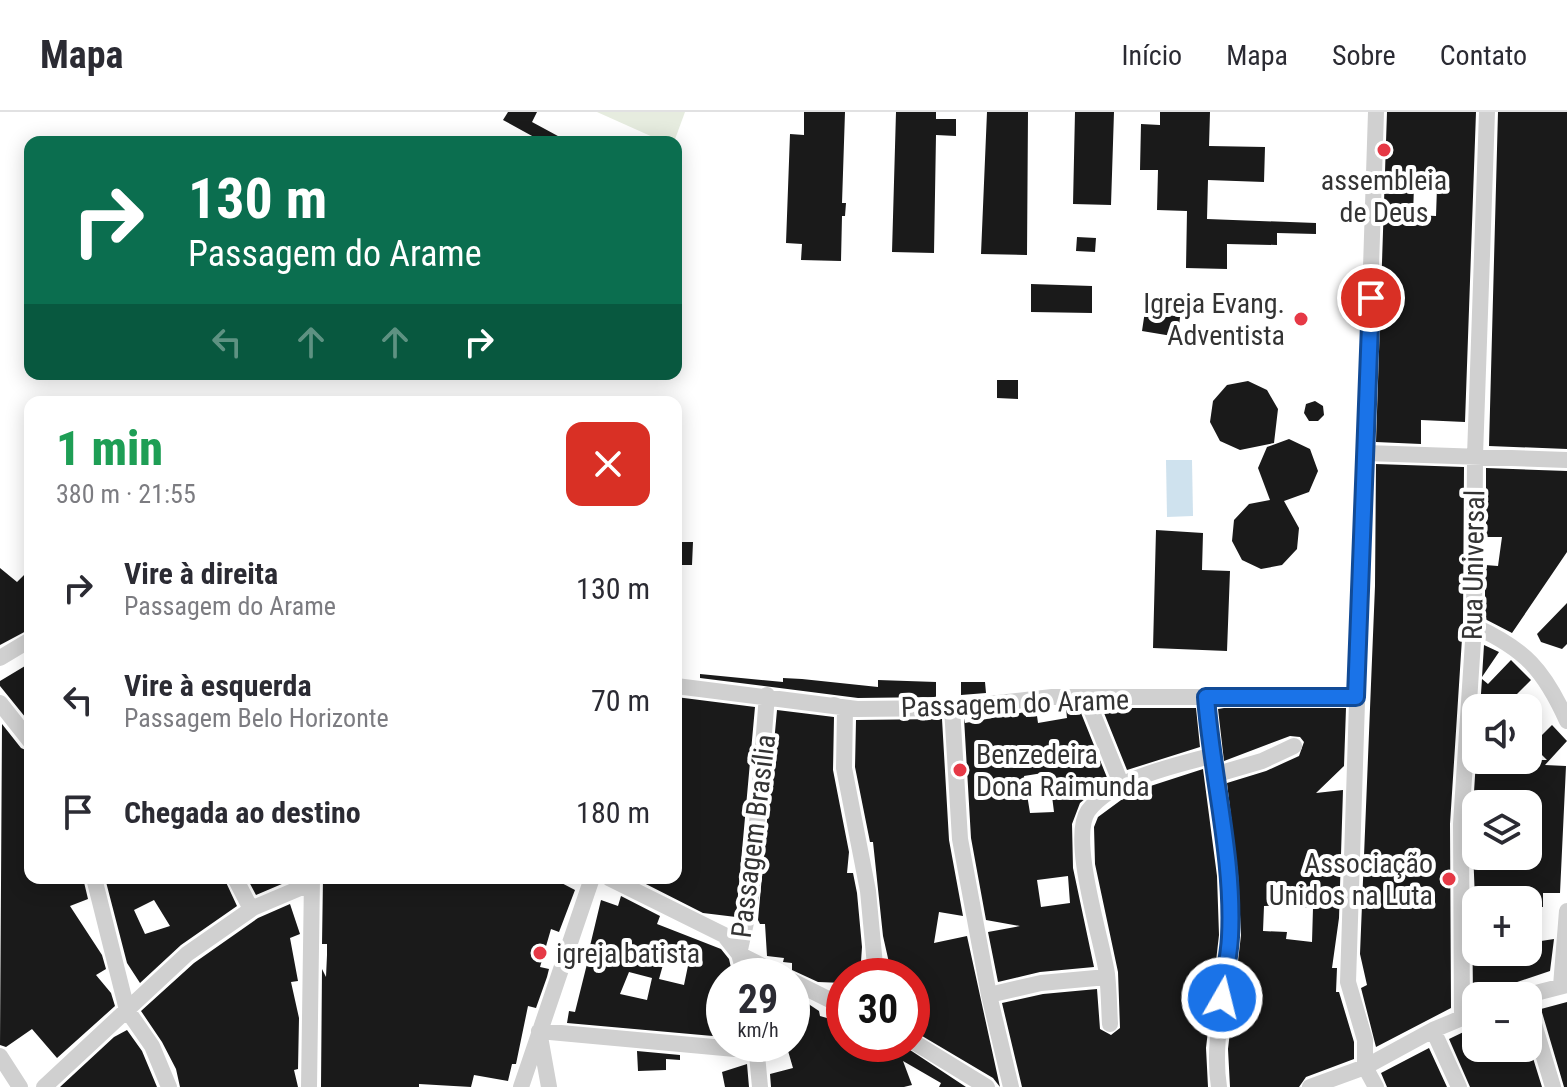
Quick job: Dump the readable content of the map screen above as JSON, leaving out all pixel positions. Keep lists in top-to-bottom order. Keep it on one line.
{"streets":{"street":["Rua Universal","Passagem do Arame","Passagem Brasília"]},"crossings":[["Passagem do Arame","Passagem Brasília"]],"places":["assembleia de Deus","Igreja Evang. Adventista","Benzedeira Dona Raimunda","Associação Unidos na Luta","igreja batista"],"page":{"header":"Mapa","nav":["Início","Mapa","Sobre","Contato"],"turn":["130 m","Passagem do Arame"],"heading":["1 min","380 m · 21:55"],"list":[{"name":"Vire à direita","note":"Passagem do Arame","value":"130 m"},{"name":"Vire à esquerda","note":"Passagem Belo Horizonte","value":"70 m"},{"name":"Chegada ao destino","value":"180 m"}],"map_buttons":["+","−"],"speed":"29 km/h","limit":"30"}}
